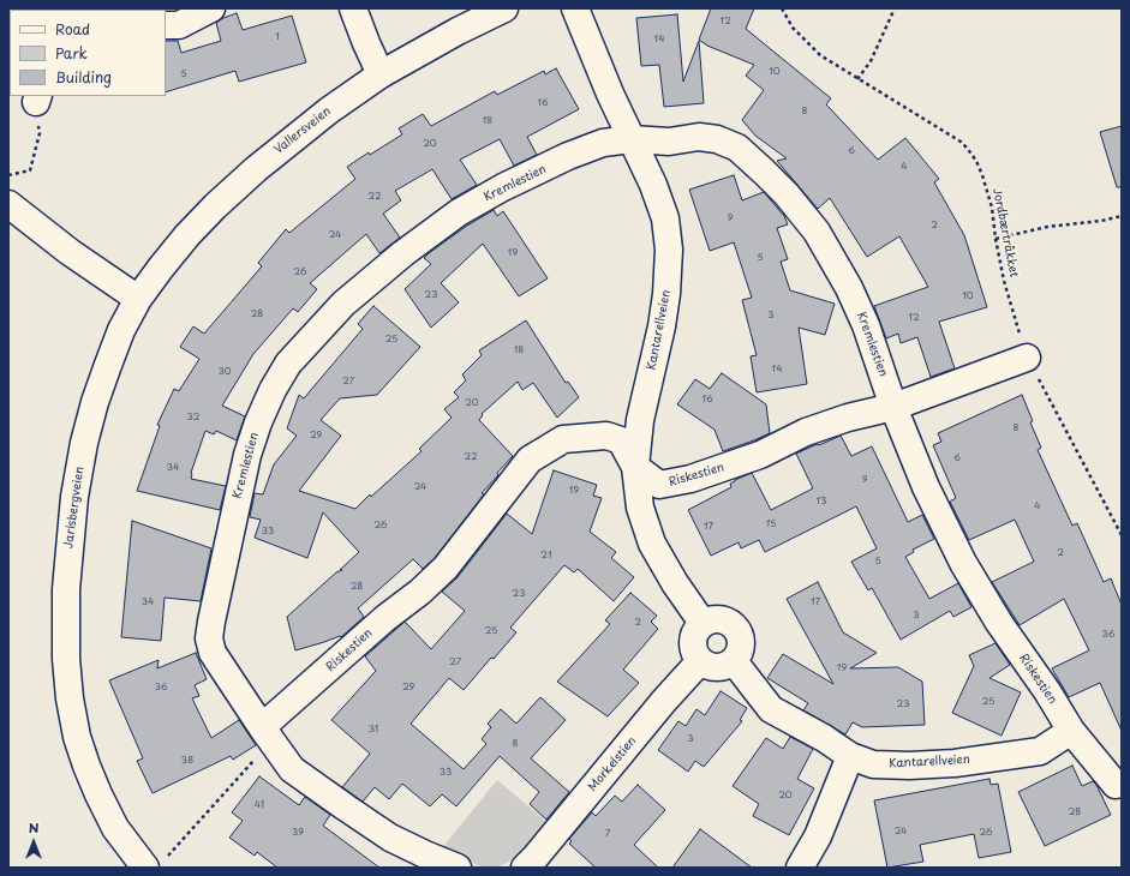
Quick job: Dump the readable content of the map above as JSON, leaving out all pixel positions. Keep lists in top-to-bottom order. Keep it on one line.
{"streets":{"street":["Vallersveien","Kremlestien","Kantarellveien","Riskestien","Jarlsbergveien","Morkelstien"],"path":["Jordbærtråkket"]},"crossings":[["Vallersveien","Jarlsbergveien"],["Kremlestien","Kantarellveien"],["Kremlestien","Riskestien"],["Kantarellveien","Riskestien"],["Kantarellveien","Morkelstien"]],"house_numbers":["12","1","14","10","5","16","8","18","20","6","4","22","9","2","24","19","5","26","23","10","28","3","12","25","18","14","30","27","16","20","32","8","29","22","6","34","9","24","19","13","4","15","26","17","33","2","21","5","28","23","34","17","3","2","25","36","27","19","36","29","25","23","31","3","8","38","33","20","41","28","24","39","26","7"],"legend":["Road","Park","Building"],"north":"top"}
